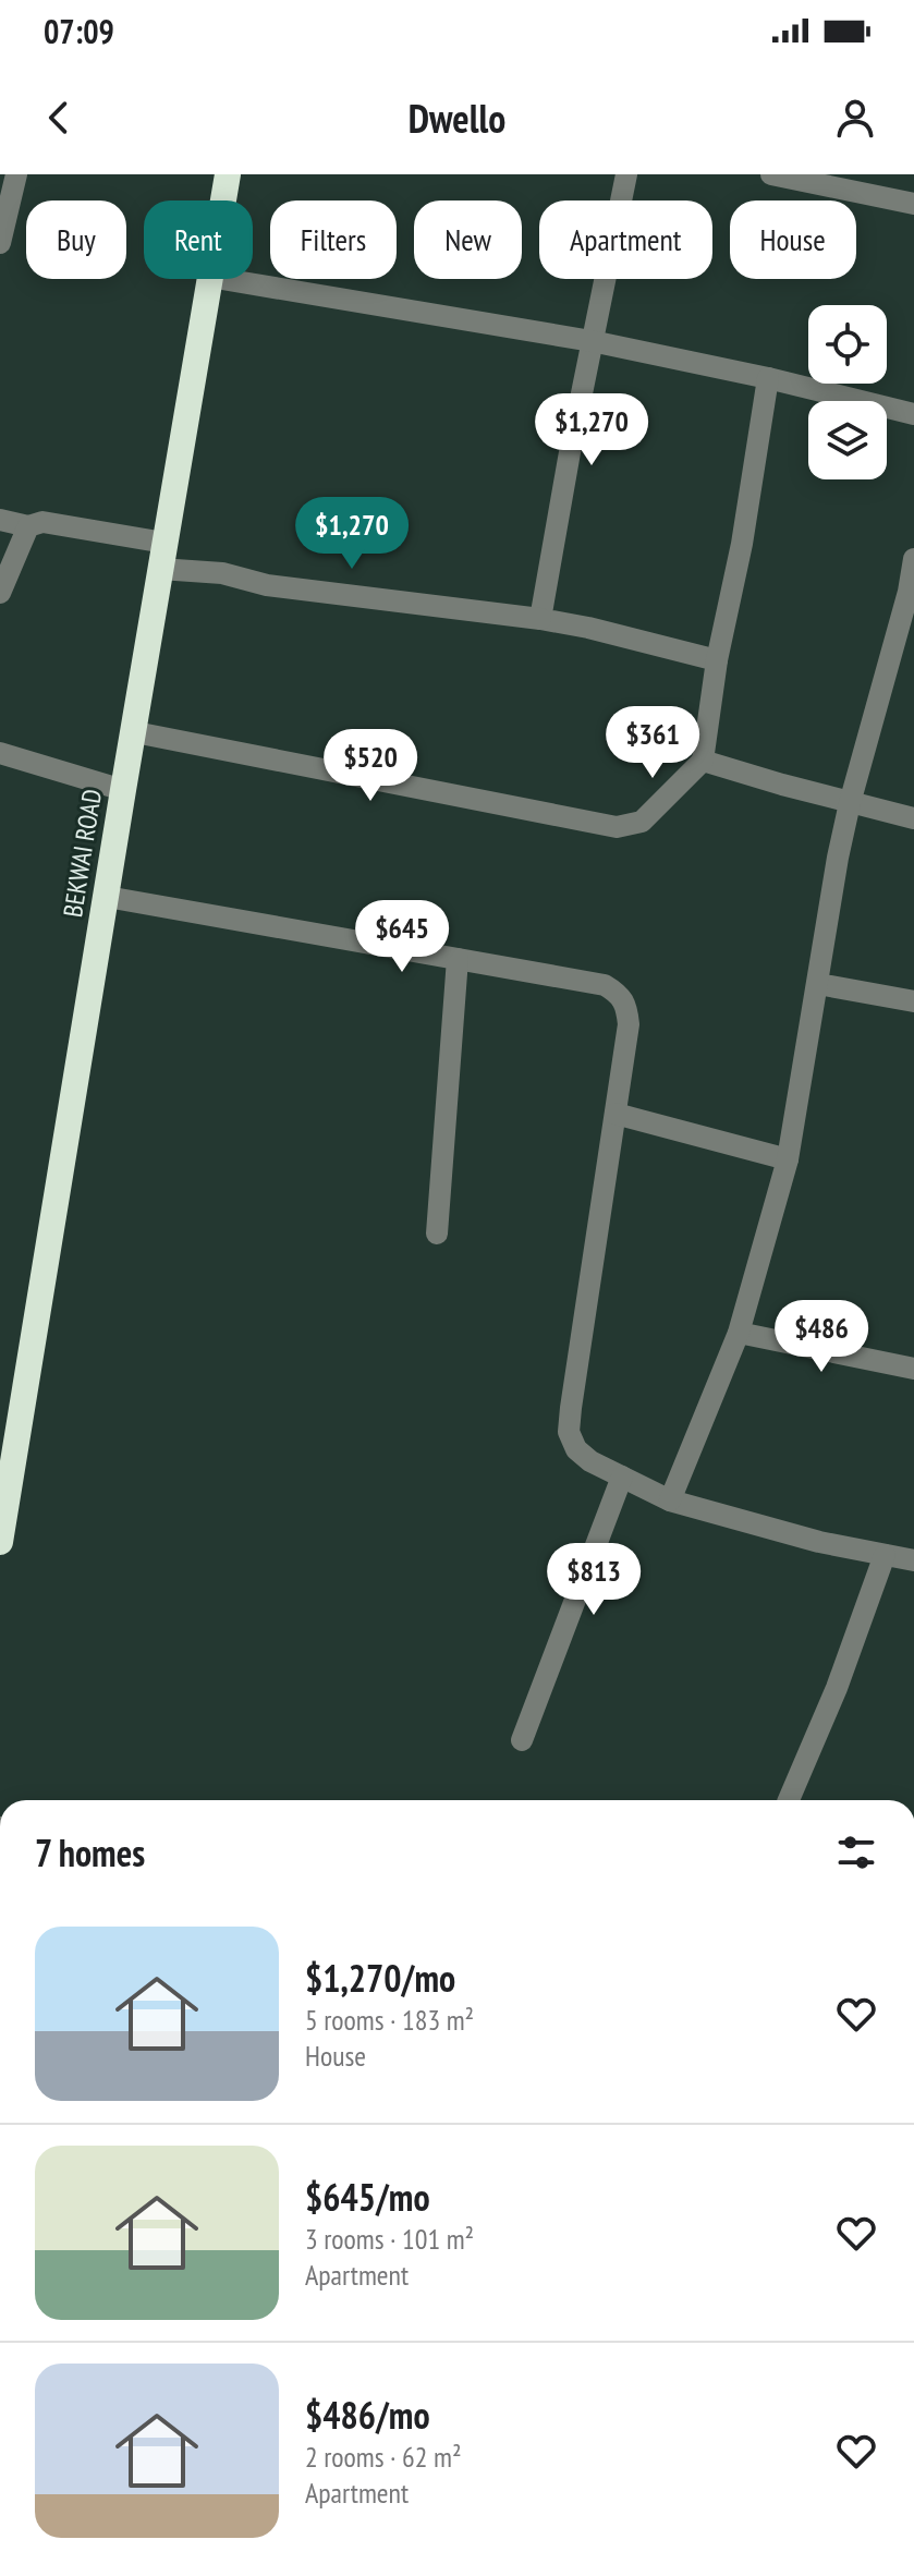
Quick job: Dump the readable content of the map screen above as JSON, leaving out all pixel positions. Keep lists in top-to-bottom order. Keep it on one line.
{"streets":{"highway":["BEKWAI ROAD"]},"page":{"status":"07:09","header":"Dwello","chip":["Buy","Rent","Filters","New","Apartment","House"],"price":["$1,270","$1,270","$361","$520","$645","$486","$813"],"heading":"7 homes","list":[{"name":"$1,270/mo","note":"5 rooms · 183 m² · House"},{"name":"$645/mo","note":"3 rooms · 101 m² · Apartment"},{"name":"$486/mo","note":"2 rooms · 62 m² · Apartment"}]}}
